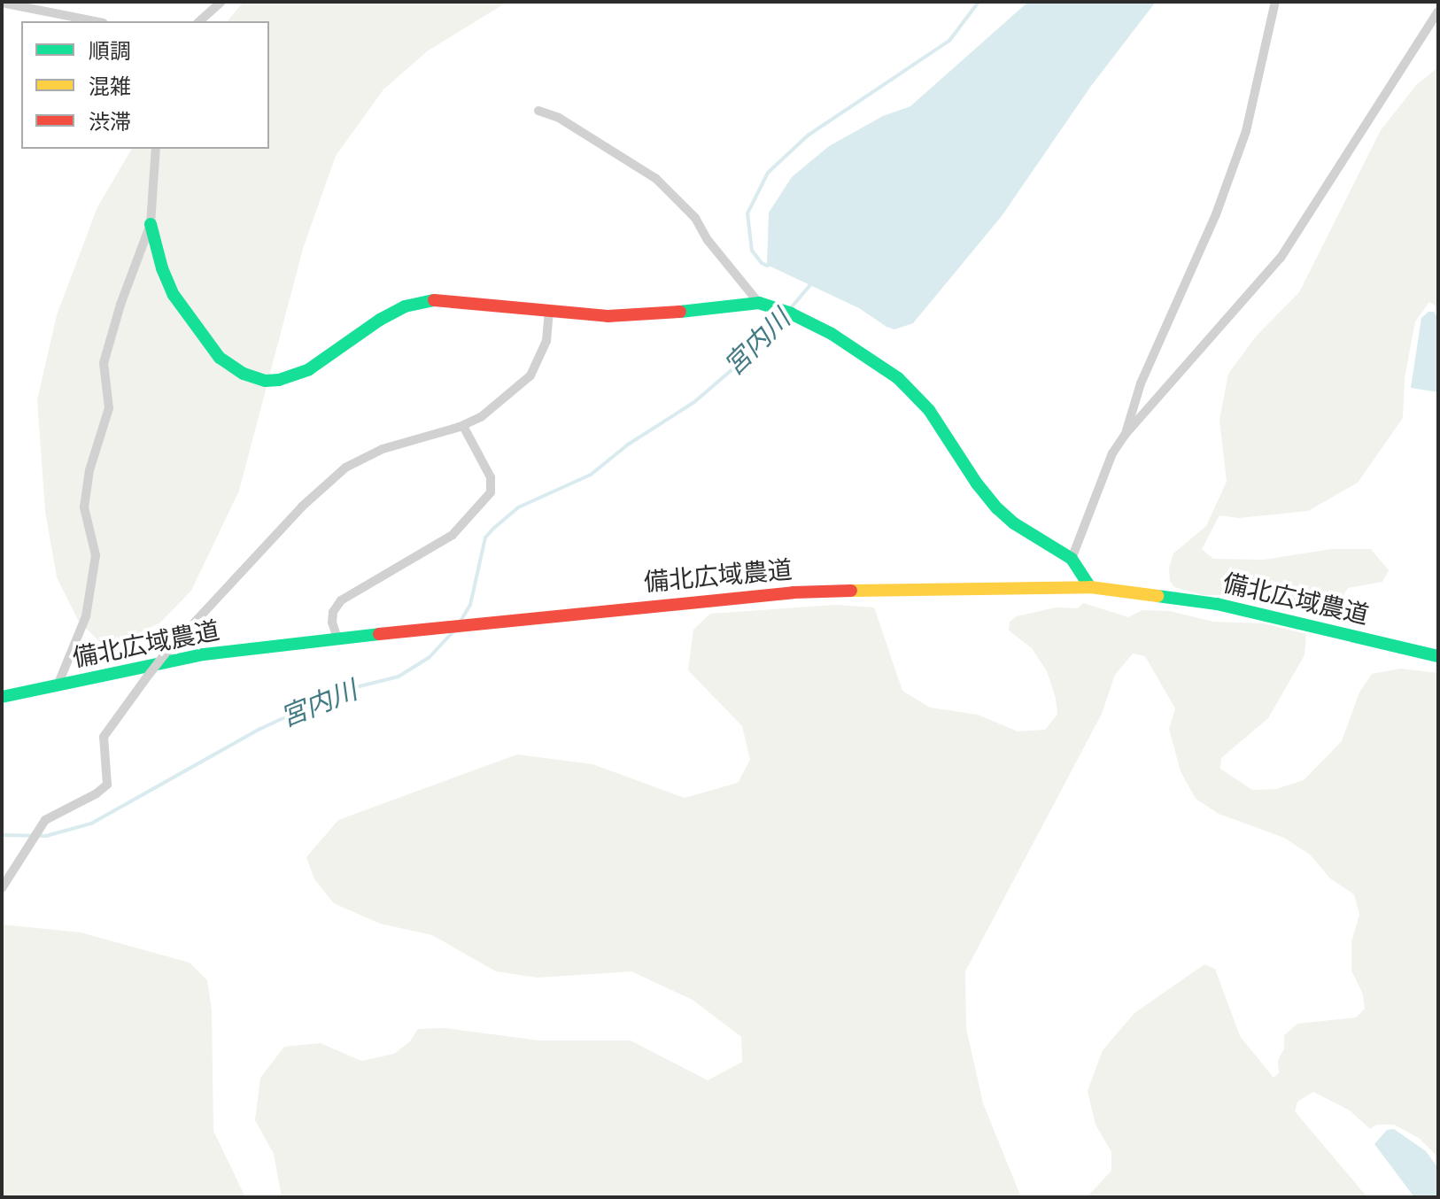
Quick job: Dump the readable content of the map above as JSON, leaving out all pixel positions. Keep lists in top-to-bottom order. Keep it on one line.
{"streets":{"street":["備北広域農道"]},"water":["宮内川"],"legend":["順調","混雑","渋滞"]}
